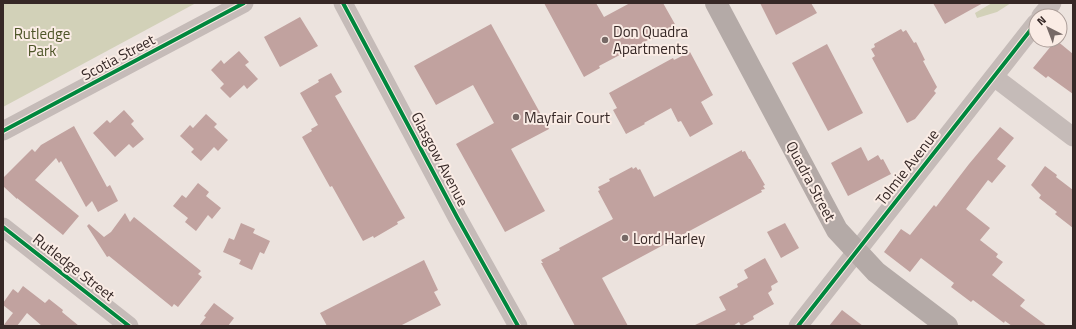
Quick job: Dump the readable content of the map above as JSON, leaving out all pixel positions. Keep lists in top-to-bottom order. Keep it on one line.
{"streets":{"main road":["Quadra Street"],"street":["Scotia Street","Glasgow Avenue","Tolmie Avenue","Rutledge Street"]},"crossings":[["Tolmie Avenue","Quadra Street"]],"parks":["Rutledge Park"],"places":["Don Quadra Apartments","Mayfair Court","Lord Harley"],"north":"top left"}
